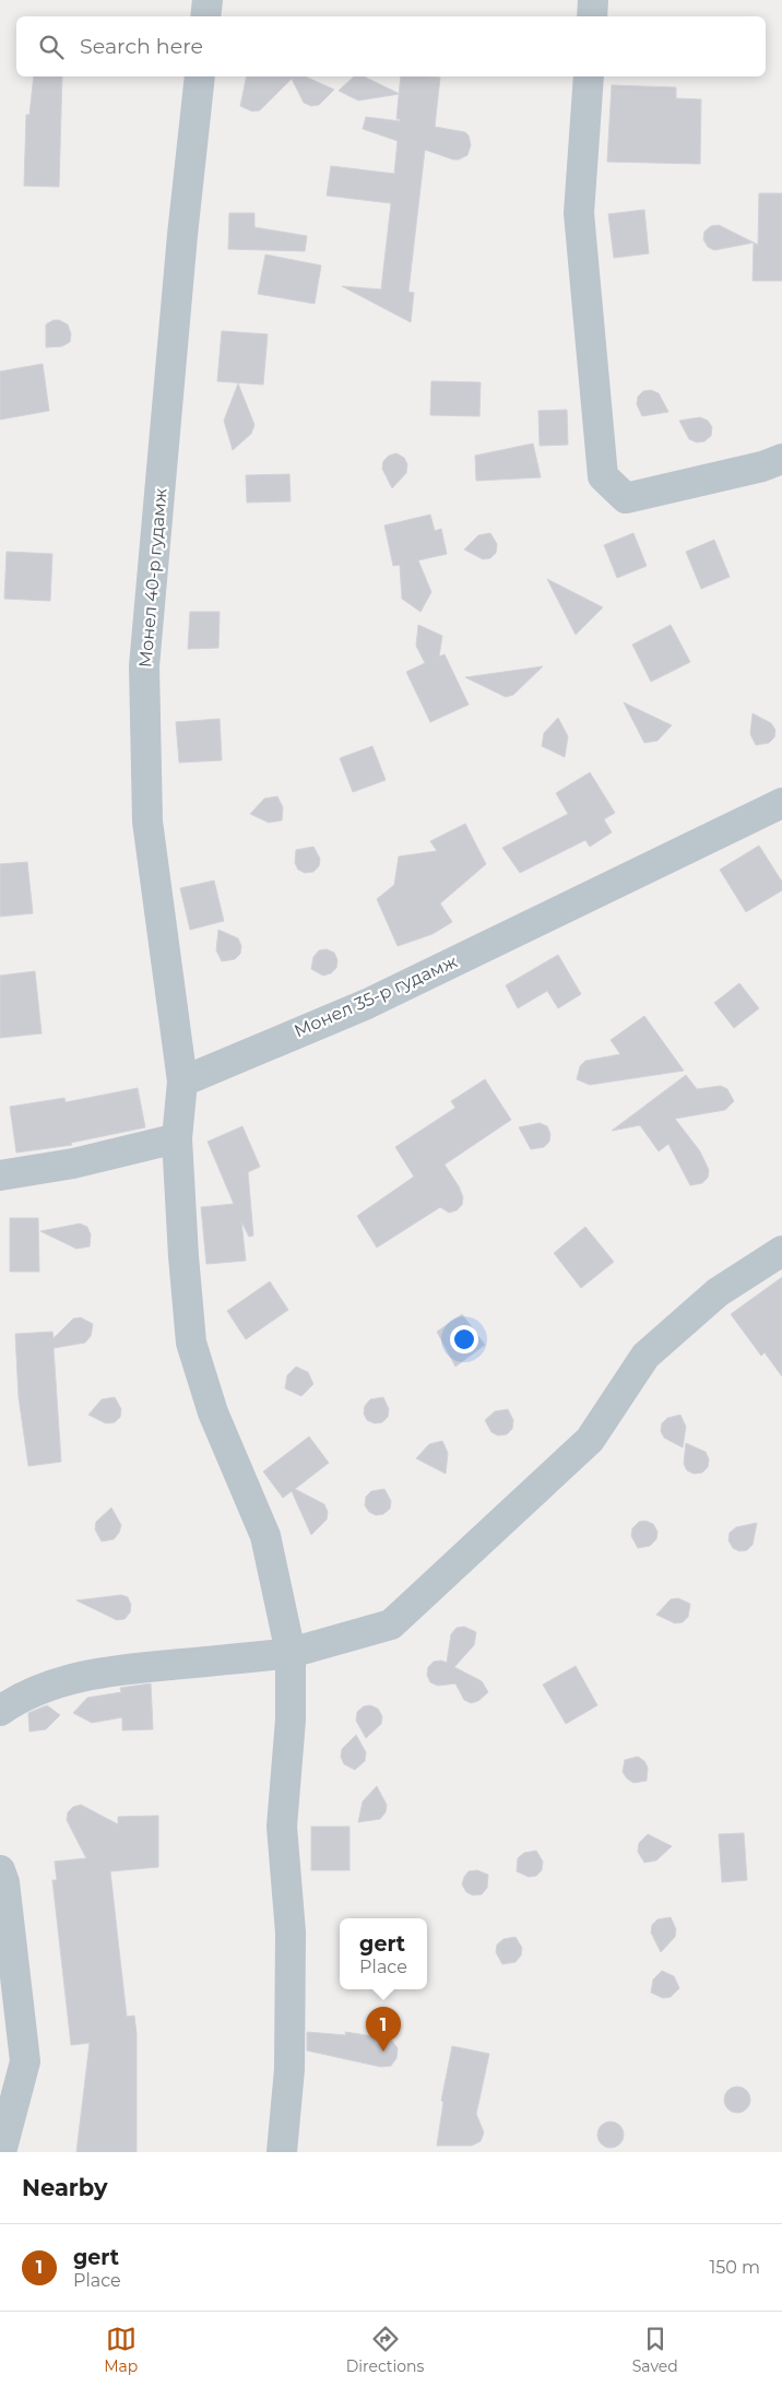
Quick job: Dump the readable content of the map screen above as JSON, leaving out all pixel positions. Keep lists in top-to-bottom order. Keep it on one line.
{"streets":{"street":["Монел 40-р гудамж","Монел 35-р гудамж"]},"crossings":[["Монел 40-р гудамж","Монел 35-р гудамж"]],"page":{"search":"Search here","popup":["gert","Place"],"pins":"1","heading":"Nearby","list":[{"mark":"1","name":"gert","note":"Place","value":"150 m"}],"nav":["Map","Directions","Saved"]}}
